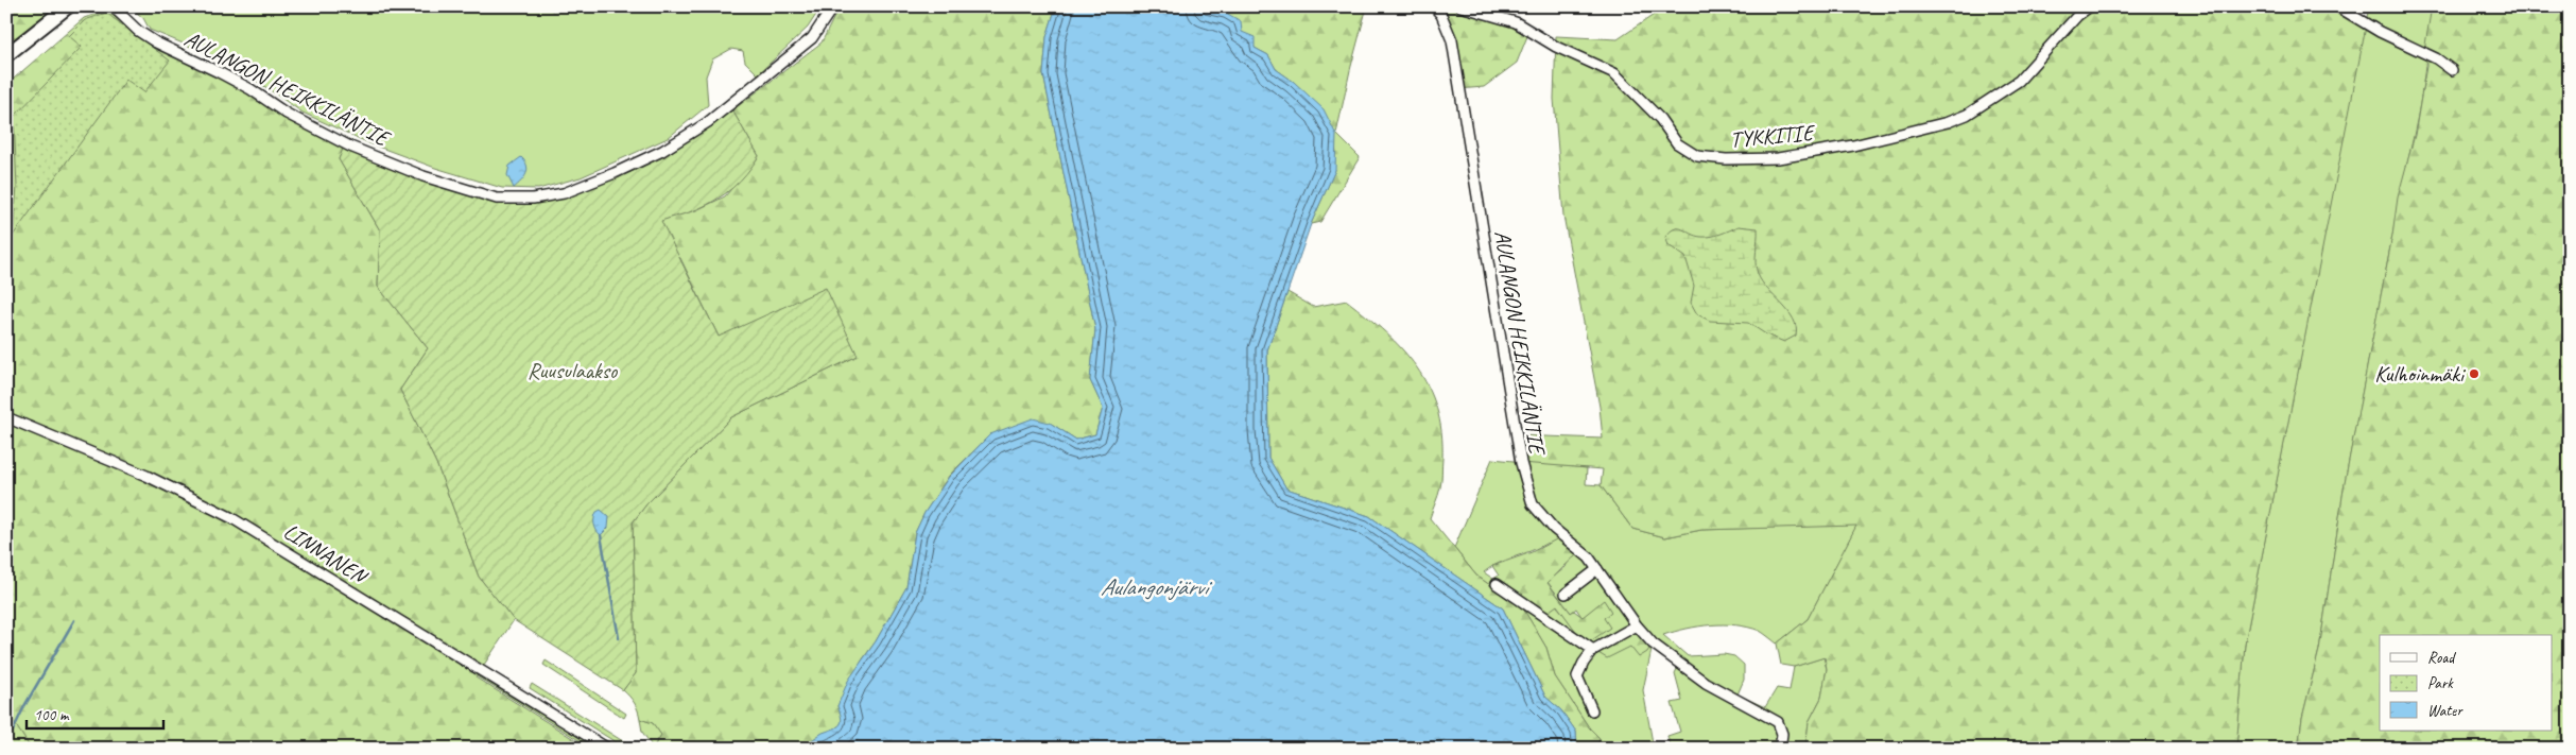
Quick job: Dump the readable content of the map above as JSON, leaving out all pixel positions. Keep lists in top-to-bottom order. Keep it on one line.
{"streets":{"street":["AULANGON HEIKKILÄNTIE","TYKKITIE","LINNANEN"]},"water":["Aulangonjärvi"],"parks":["Ruusulaakso"],"places":["Kulhoinmäki"],"legend":["Road","Park","Water"],"scale_bar":"100 m"}
